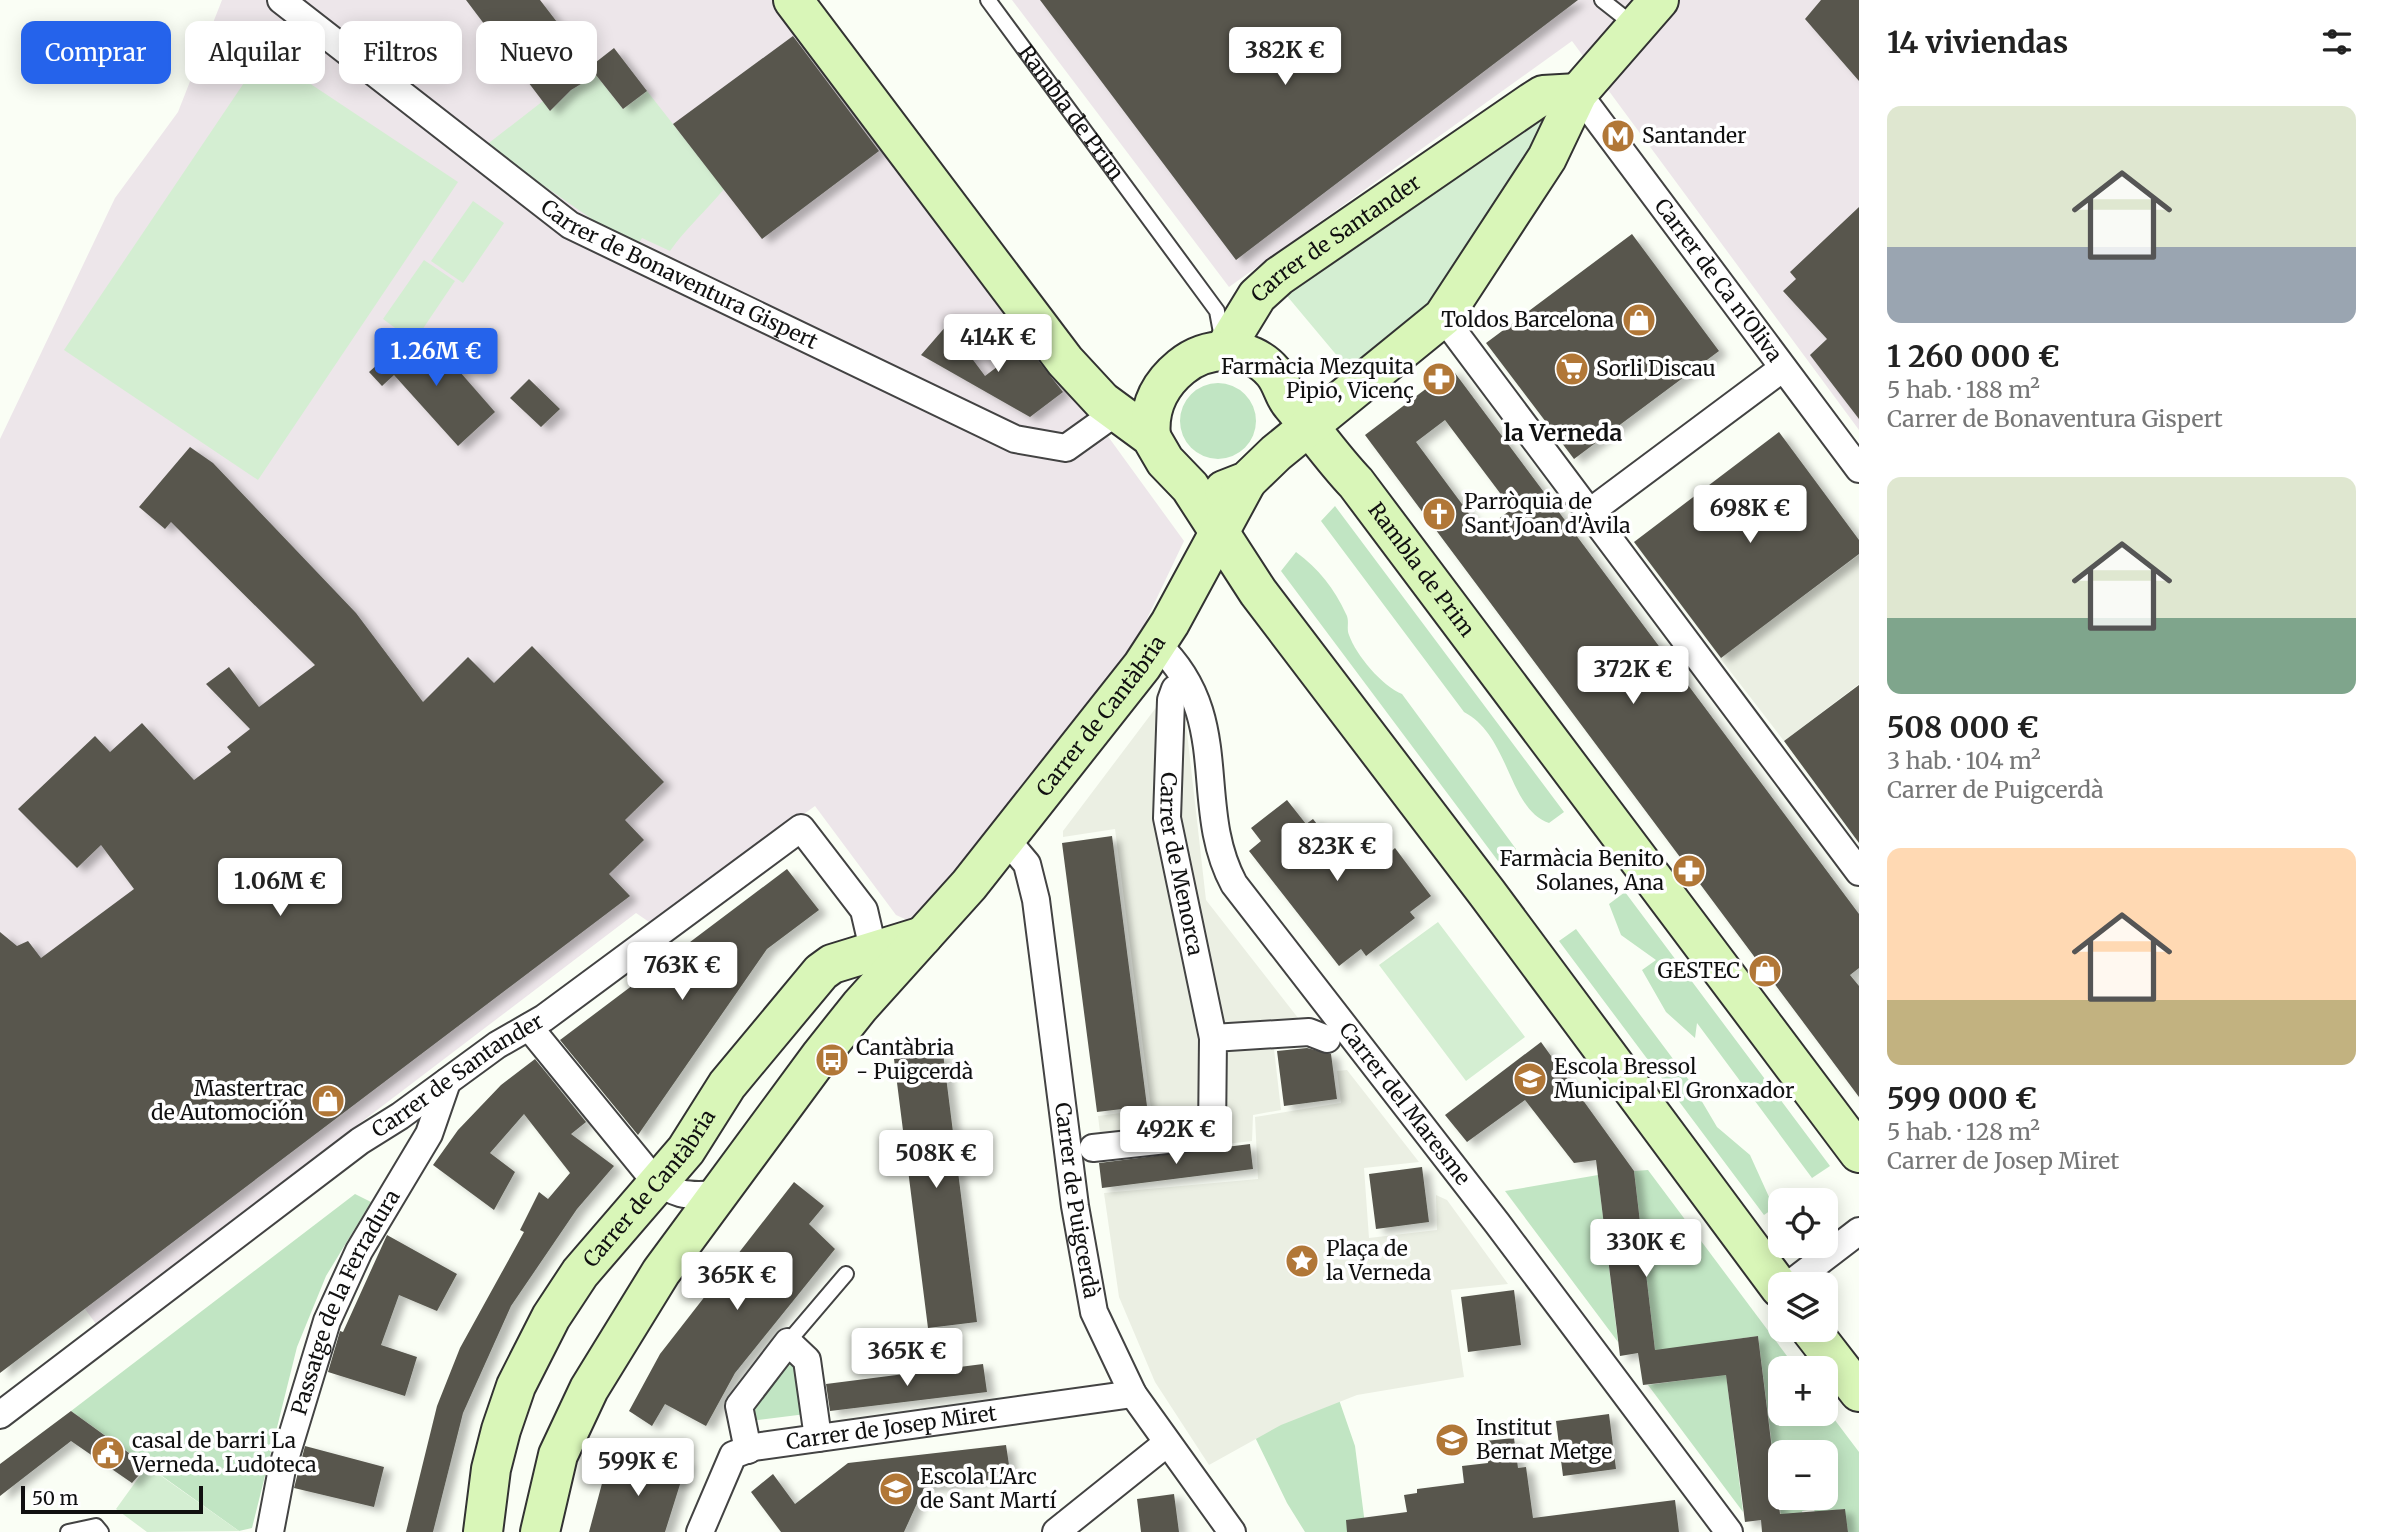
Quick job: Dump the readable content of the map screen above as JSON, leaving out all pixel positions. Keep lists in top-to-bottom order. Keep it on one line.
{"streets":{"street":["Rambla de Prim","Carrer de Santander","Carrer de Bonaventura Gispert","Carrer de Ca n'Oliva","Carrer de Cantàbria","Carrer de Menorca","Carrer del Maresme","Carrer de Puigcerdà","Passatge de la Ferradura","Carrer de Josep Miret"]},"crossings":[["Rambla de Prim","Carrer de Santander"],["Rambla de Prim","Carrer de Cantàbria"],["Carrer de Santander","Carrer de Ca n'Oliva"],["Carrer de Santander","Carrer de Cantàbria"],["Carrer de Santander","Passatge de la Ferradura"],["Carrer de Cantàbria","Carrer del Maresme"],["Carrer de Cantàbria","Carrer de Puigcerdà"],["Carrer de Puigcerdà","Carrer de Josep Miret"]],"districts":["la Verneda"],"places":{"metro station":["Santander"],"shop":["Toldos Barcelona","GESTEC","Mastertrac de Automoción"],"supermarket":["Sorli Discau"],"pharmacy":["Farmàcia Mezquita Pipio, Vicenç","Farmàcia Benito Solanes, Ana"],"church":["Parròquia de Sant Joan d'Àvila"],"bus stop":["Cantàbria - Puigcerdà"],"school or university":["Escola Bressol Municipal El Gronxador","Institut Bernat Metge","Escola L'Arc de Sant Martí"],"place":["Plaça de la Verneda"],"public building":["casal de barri La Verneda. Ludoteca"]},"scale_bar":"50 m","page":{"heading":"14 viviendas","chip":["Comprar","Alquilar","Filtros","Nuevo"],"price":["382K €","414K €","1.26M €","698K €","372K €","823K €","1.06M €","763K €","492K €","508K €","330K €","365K €","365K €","599K €"],"list":[{"name":"1 260 000 €","note":"5 hab. · 188 m² · Carrer de Bonaventura Gispert"},{"name":"508 000 €","note":"3 hab. · 104 m² · Carrer de Puigcerdà"},{"name":"599 000 €","note":"5 hab. · 128 m² · Carrer de Josep Miret"}],"map_buttons":["+","−"],"scale":"50 m"}}
